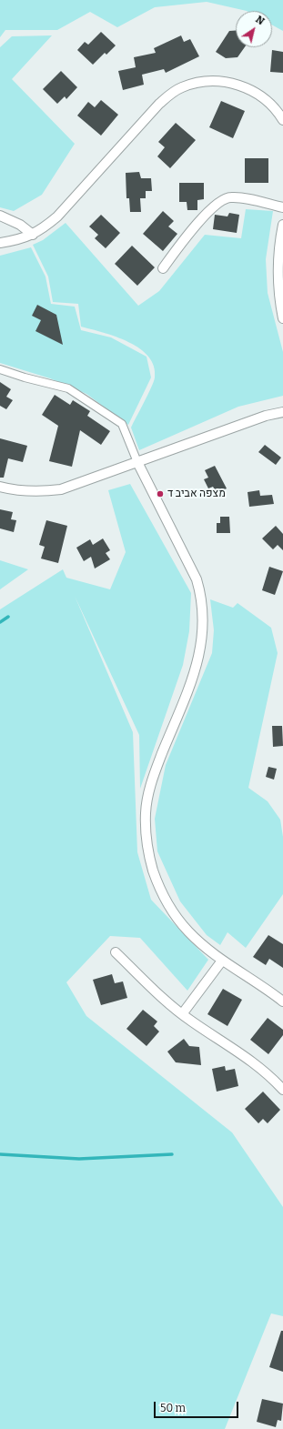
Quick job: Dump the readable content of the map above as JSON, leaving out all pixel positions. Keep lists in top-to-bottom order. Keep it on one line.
{"places":["מצפה אביב ד"],"scale_bar":"50 m","north":"top right"}
